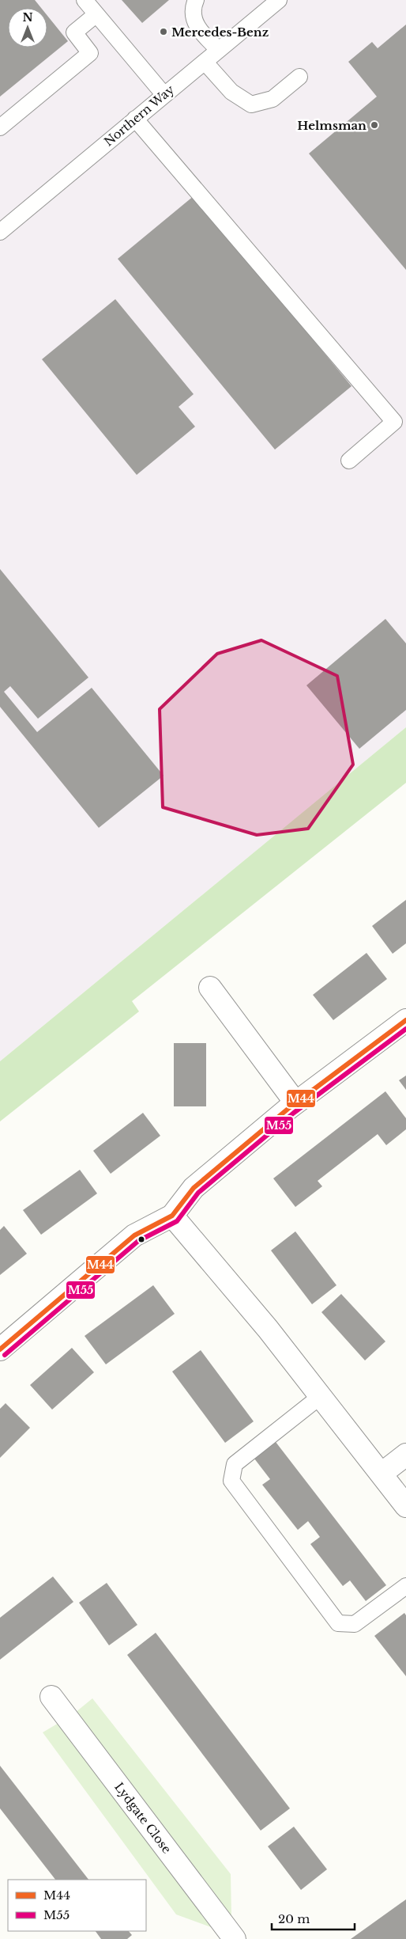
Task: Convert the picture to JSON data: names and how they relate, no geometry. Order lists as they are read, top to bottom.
{
  "streets": {
    "street": ["Lydgate Close"],
    "lane": ["Northern Way"]
  },
  "places": ["Mercedes-Benz", "Helmsman"],
  "lines": ["transit line M44", "transit line M55"],
  "legend": ["M44", "M55"],
  "scale_bar": "20 m",
  "north": "top"
}
